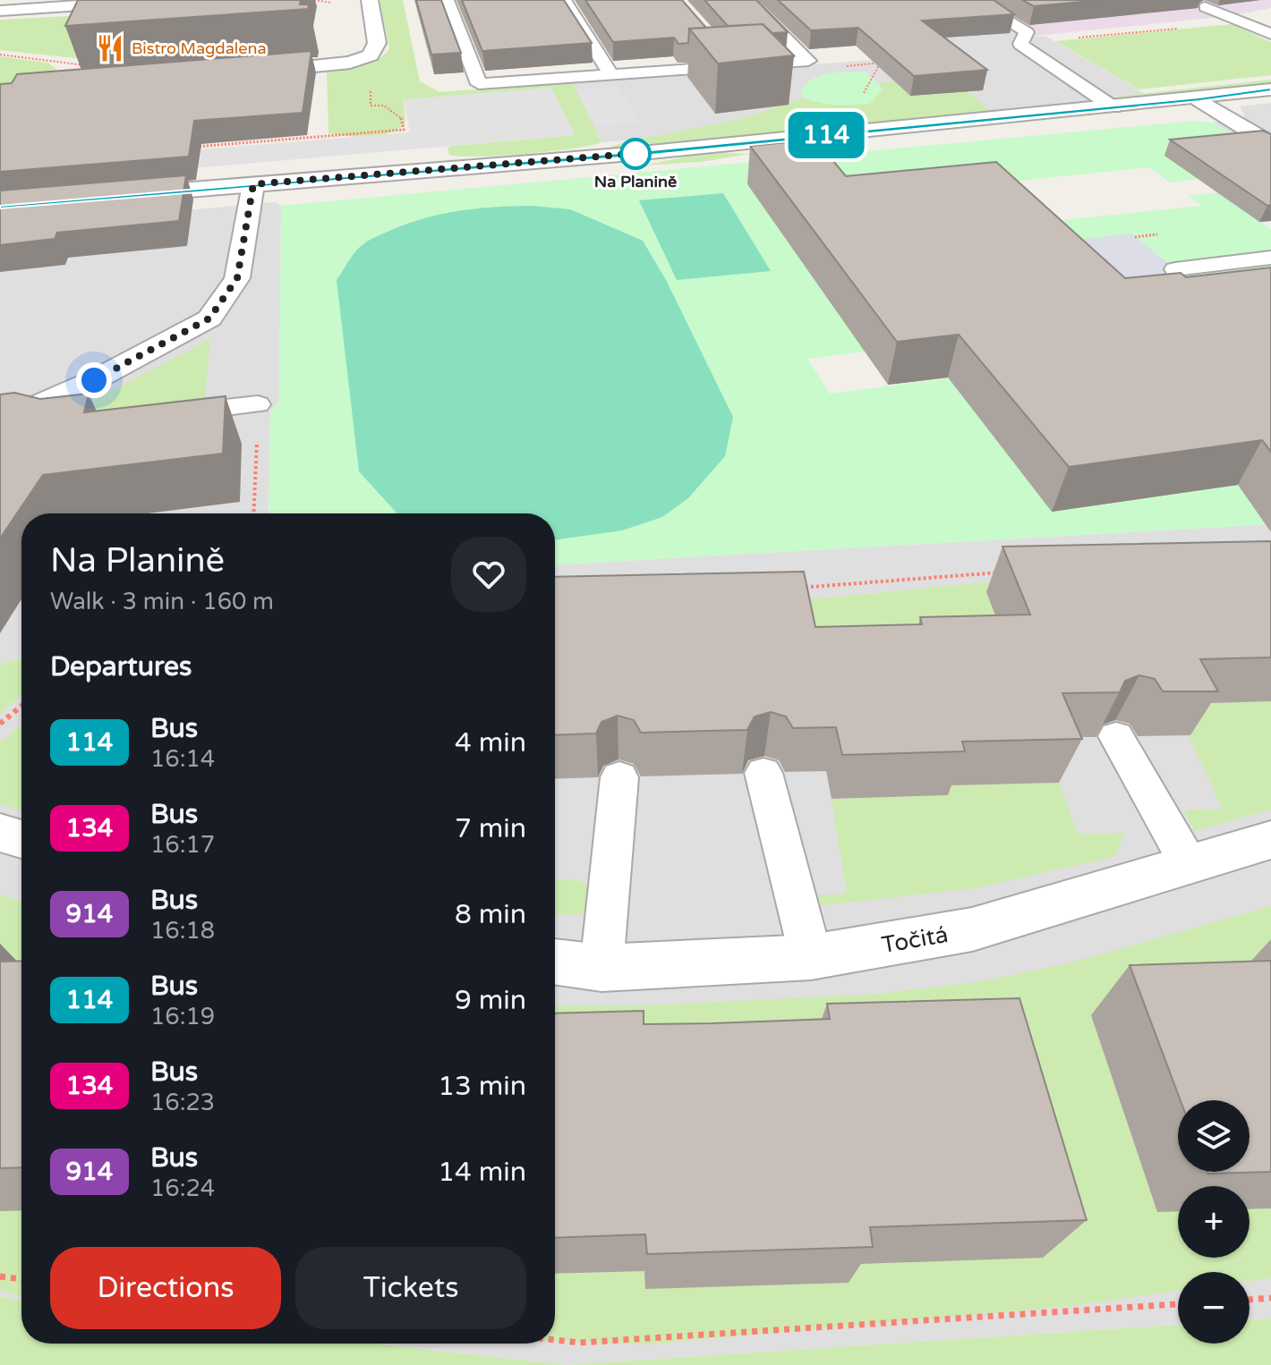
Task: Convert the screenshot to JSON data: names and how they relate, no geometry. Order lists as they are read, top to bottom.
{
  "streets": {
    "street": ["Točitá"]
  },
  "places": {
    "restaurant": ["Bistro Magdalena"],
    "other": ["Na Planině"]
  },
  "lines": ["bus line 114"],
  "page": {
    "on_map": "114",
    "heading": [
      ["Na Planině", "Walk · 3 min · 160 m"],
      "Departures"
    ],
    "list": [
      {
        "mark": "114",
        "name": "Bus",
        "note": "16:14",
        "value": "4 min"
      },
      {
        "mark": "134",
        "name": "Bus",
        "note": "16:17",
        "value": "7 min"
      },
      {
        "mark": "914",
        "name": "Bus",
        "note": "16:18",
        "value": "8 min"
      },
      {
        "mark": "114",
        "name": "Bus",
        "note": "16:19",
        "value": "9 min"
      },
      {
        "mark": "134",
        "name": "Bus",
        "note": "16:23",
        "value": "13 min"
      },
      {
        "mark": "914",
        "name": "Bus",
        "note": "16:24",
        "value": "14 min"
      }
    ],
    "map_buttons": ["+", "−"],
    "buttons": ["Directions", "Tickets"]
  }
}
